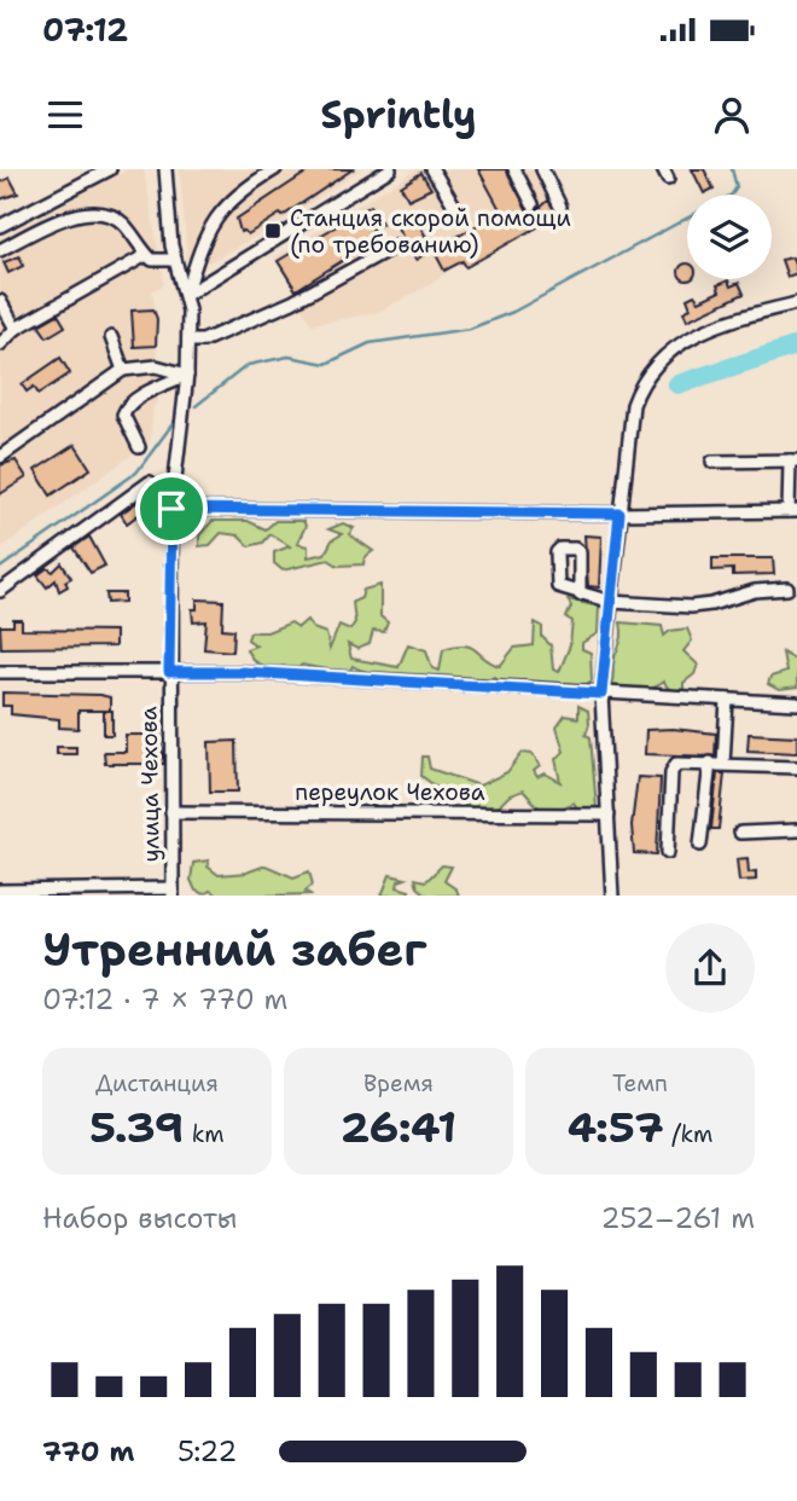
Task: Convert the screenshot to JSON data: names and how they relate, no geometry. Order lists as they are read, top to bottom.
{
  "streets": {
    "street": ["улица Чехова", "переулок Чехова"]
  },
  "crossings": [
    ["улица Чехова", "переулок Чехова"]
  ],
  "places": {
    "transit": ["Станция скорой помощи (по требованию)"]
  },
  "page": {
    "status": "07:12",
    "header": "Sprintly",
    "heading": ["Утренний забег", "07:12 · 7 × 770 m"],
    "stats": [
      ["Дистанция", "5.39 km"],
      ["Время", "26:41"],
      ["Темп", "4:57 /km"]
    ],
    "chart": ["Набор высоты", "252–261 m"],
    "list": [
      {
        "name": "770 m",
        "note": "5:22"
      }
    ]
  }
}
